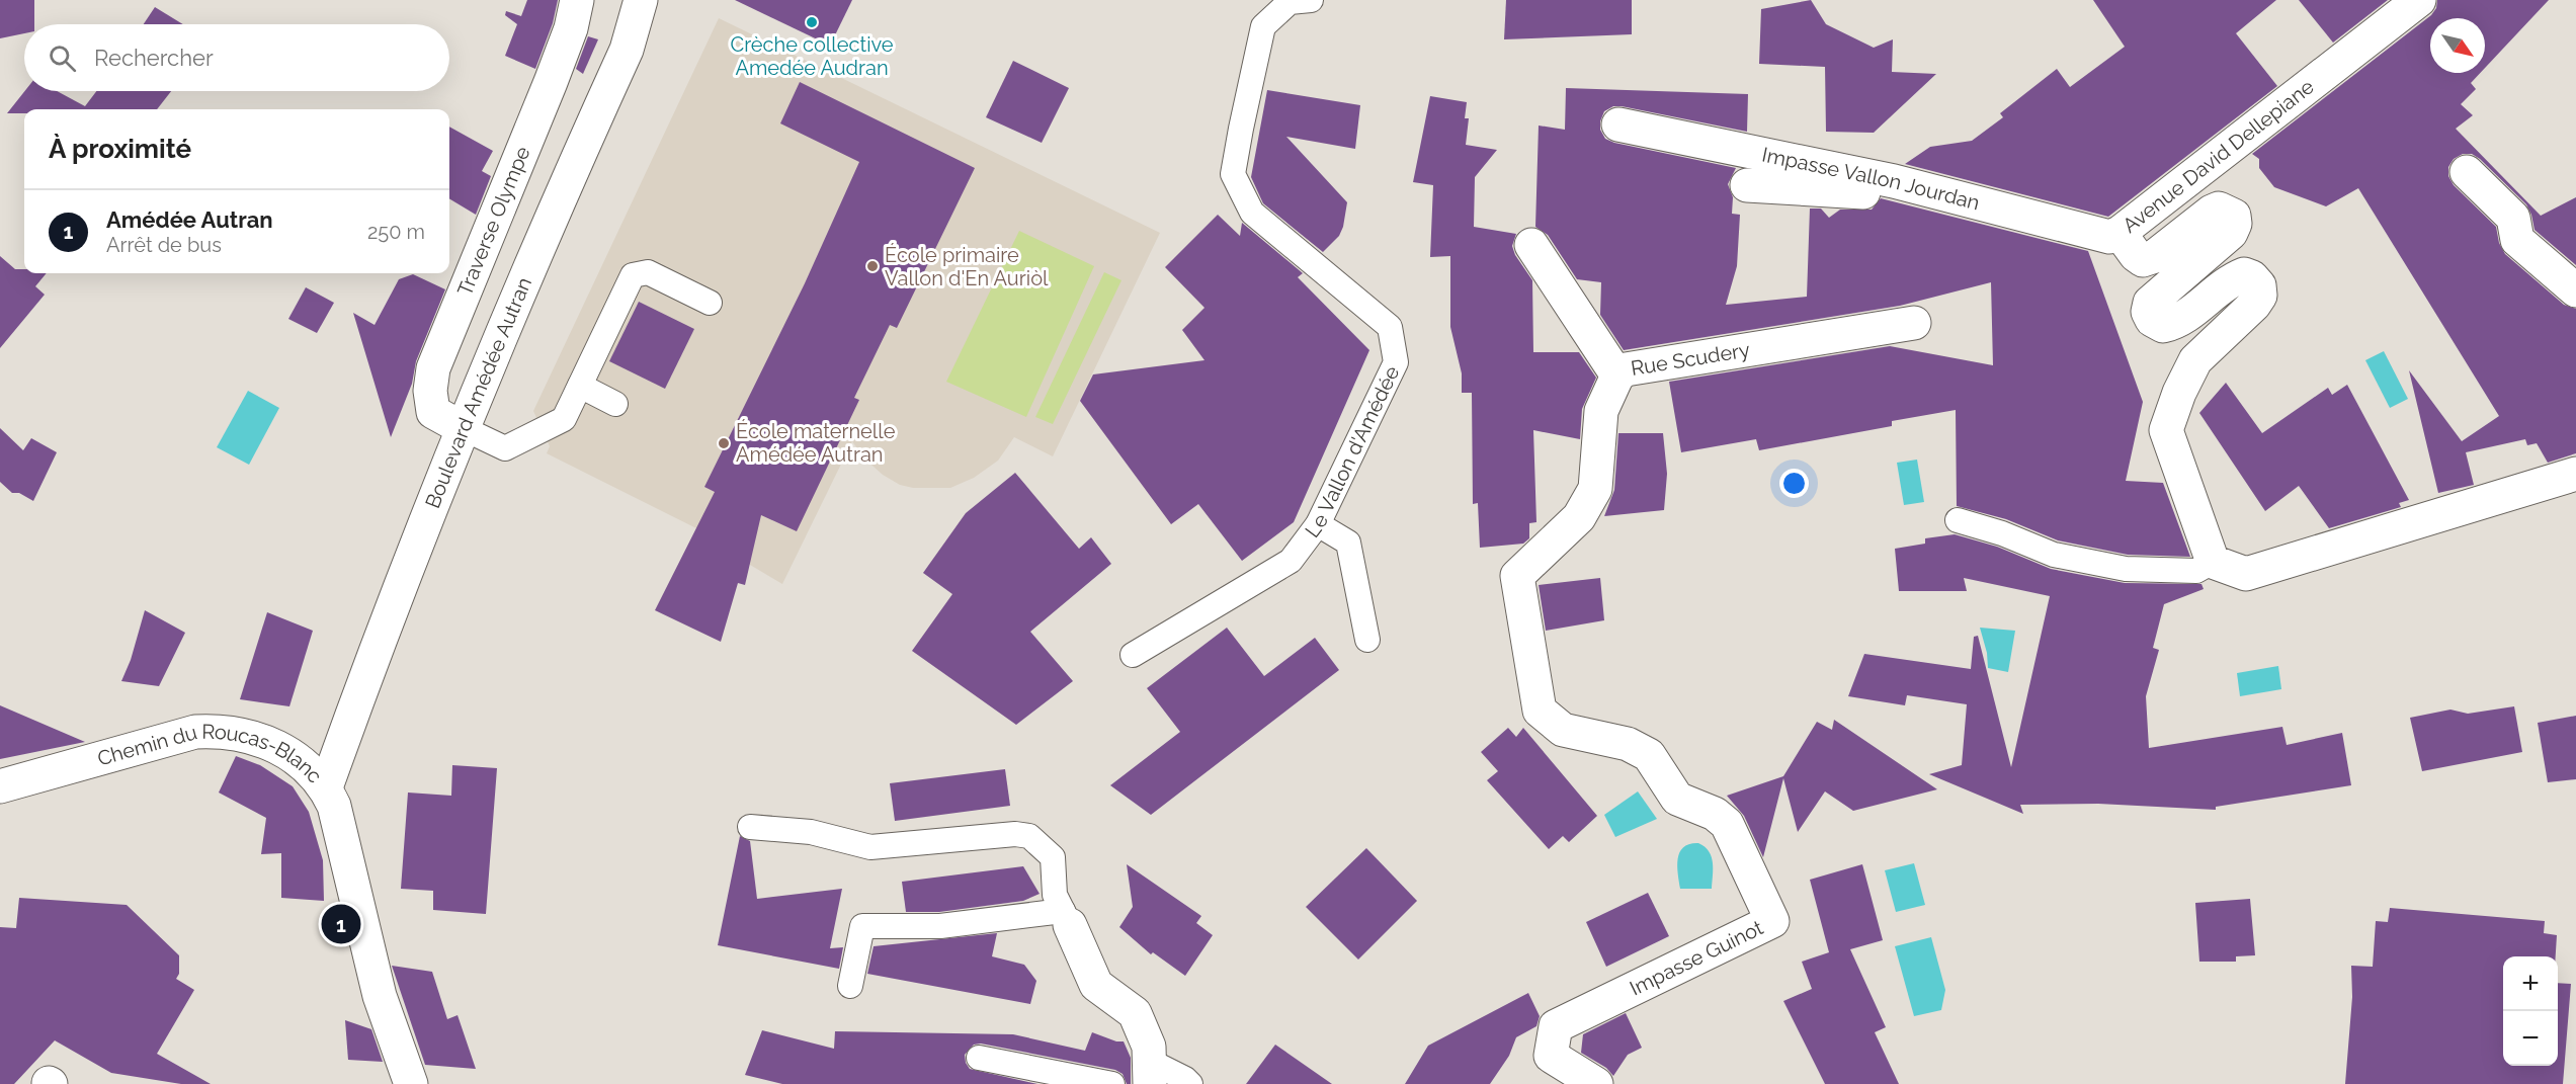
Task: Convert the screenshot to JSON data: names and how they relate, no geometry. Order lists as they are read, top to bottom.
{
  "streets": {
    "street": [
      "Avenue David Dellepiane",
      "Impasse Vallon Jourdan",
      "Traverse Olympe",
      "Rue Scudery",
      "Boulevard Amédée Autran",
      "Chemin du Roucas-Blanc",
      "Impasse Guinot"
    ],
    "lane": ["Le Vallon d'Amédée"]
  },
  "crossings": [
    ["Avenue David Dellepiane", "Impasse Vallon Jourdan"],
    ["Traverse Olympe", "Boulevard Amédée Autran"],
    ["Rue Scudery", "Impasse Guinot"],
    ["Boulevard Amédée Autran", "Chemin du Roucas-Blanc"]
  ],
  "places": ["Crèche collective Amedée Audran", "École primaire Vallon d'En Auriòl", "École maternelle Amédée Autran"],
  "north": "bottom right",
  "page": {
    "search": "Rechercher",
    "heading": "À proximité",
    "list": [
      {
        "mark": "1",
        "name": "Amédée Autran",
        "note": "Arrêt de bus",
        "value": "250 m"
      }
    ],
    "pins": "1",
    "map_buttons": ["+", "−"]
  }
}
